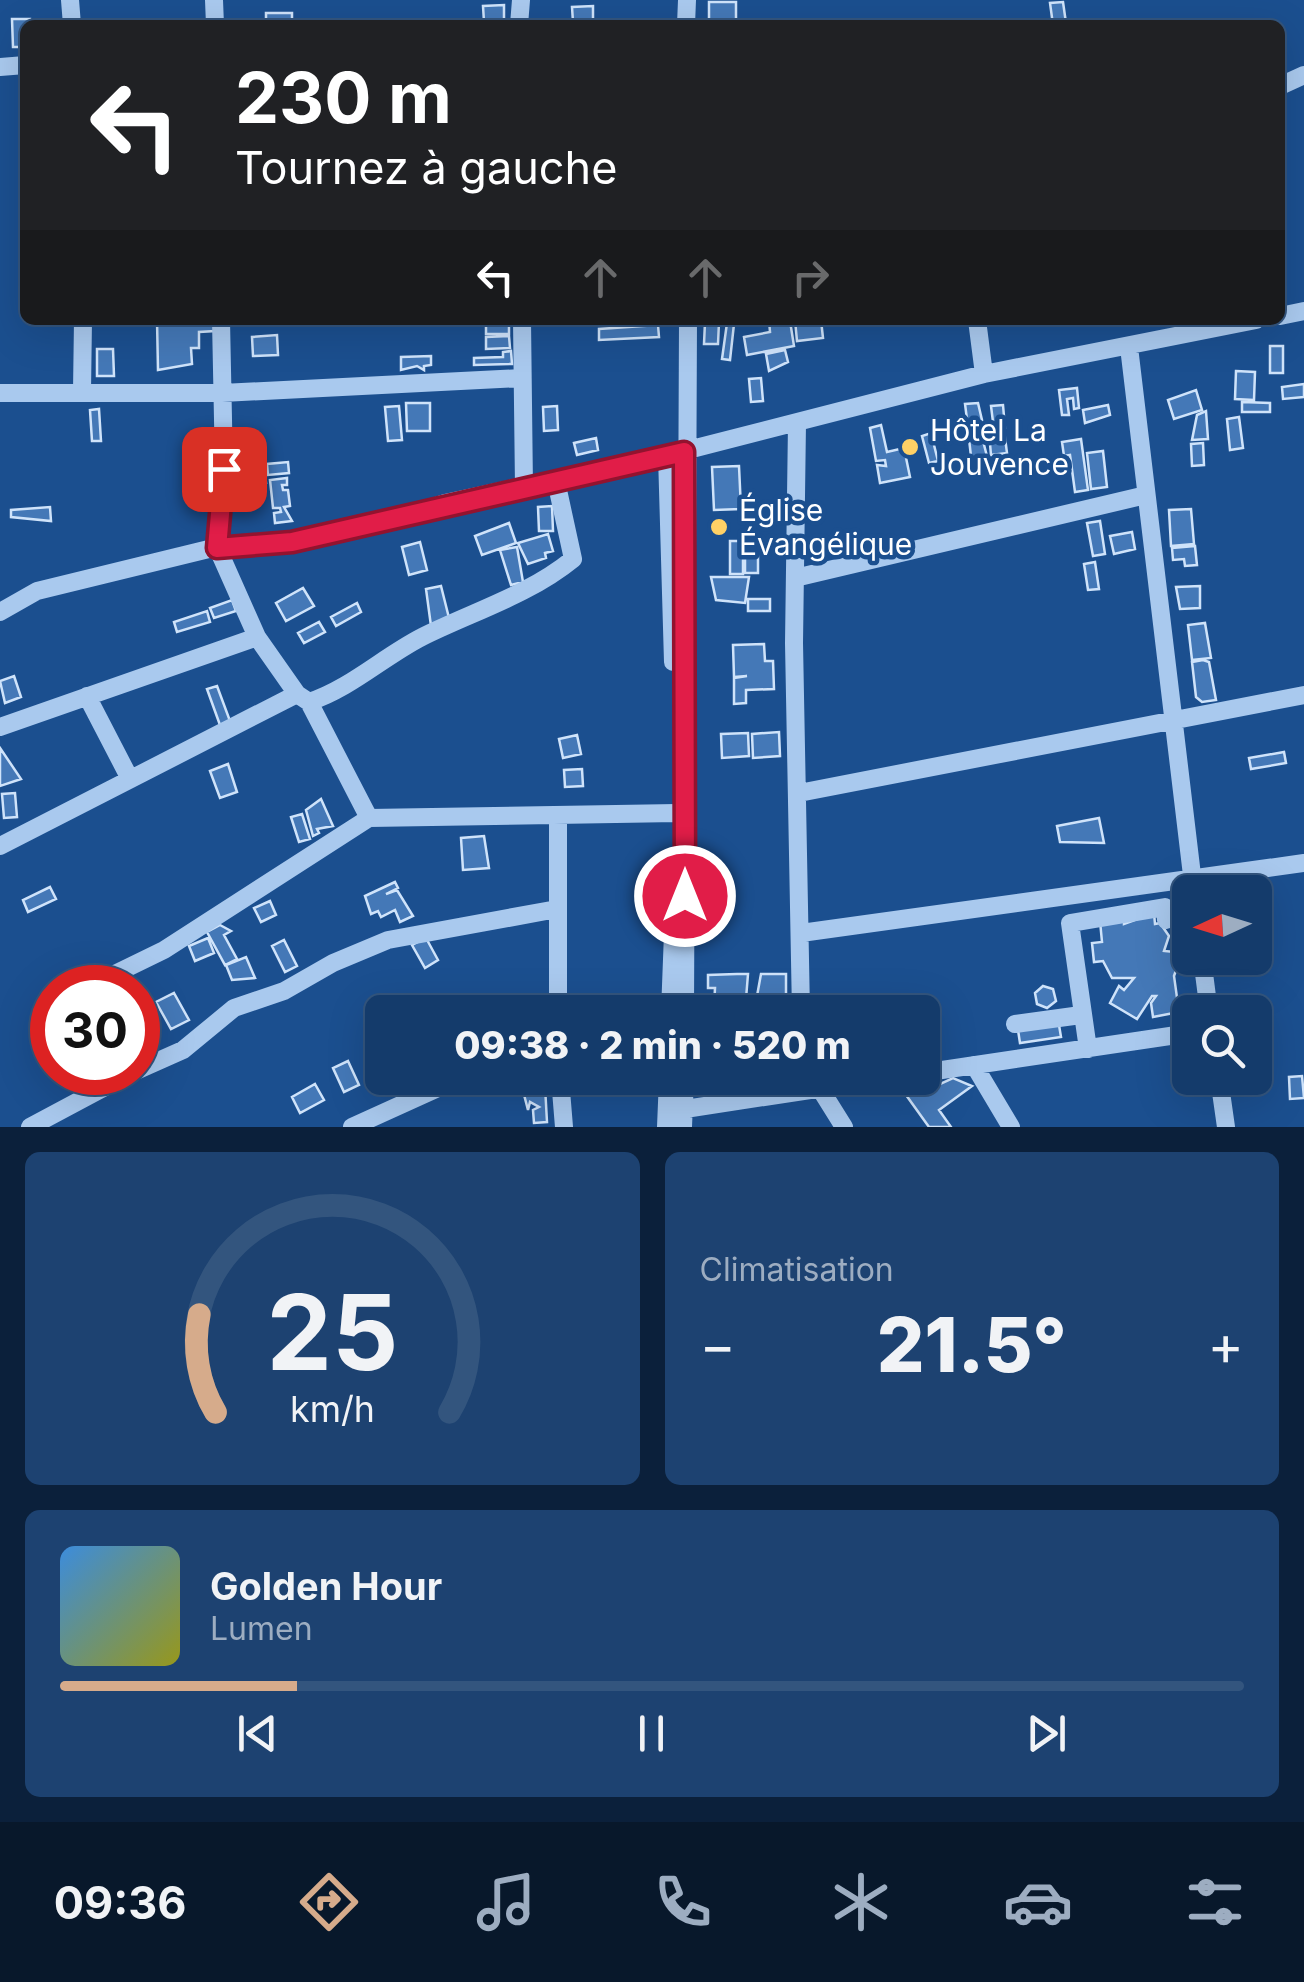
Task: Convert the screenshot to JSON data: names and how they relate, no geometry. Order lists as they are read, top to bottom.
{
  "places": ["Hôtel La Jouvence", "Église Évangélique"],
  "north": "left",
  "page": {
    "turn": ["230 m", "Tournez à gauche"],
    "limit": "30",
    "trip": "09:38 · 2 min · 520 m",
    "tile": "Climatisation",
    "heat": ["−", "21.5°", "+"],
    "song": ["Golden Hour", "Lumen"],
    "tabs": "09:36",
    "gauge": ["25", "km/h"]
  }
}
